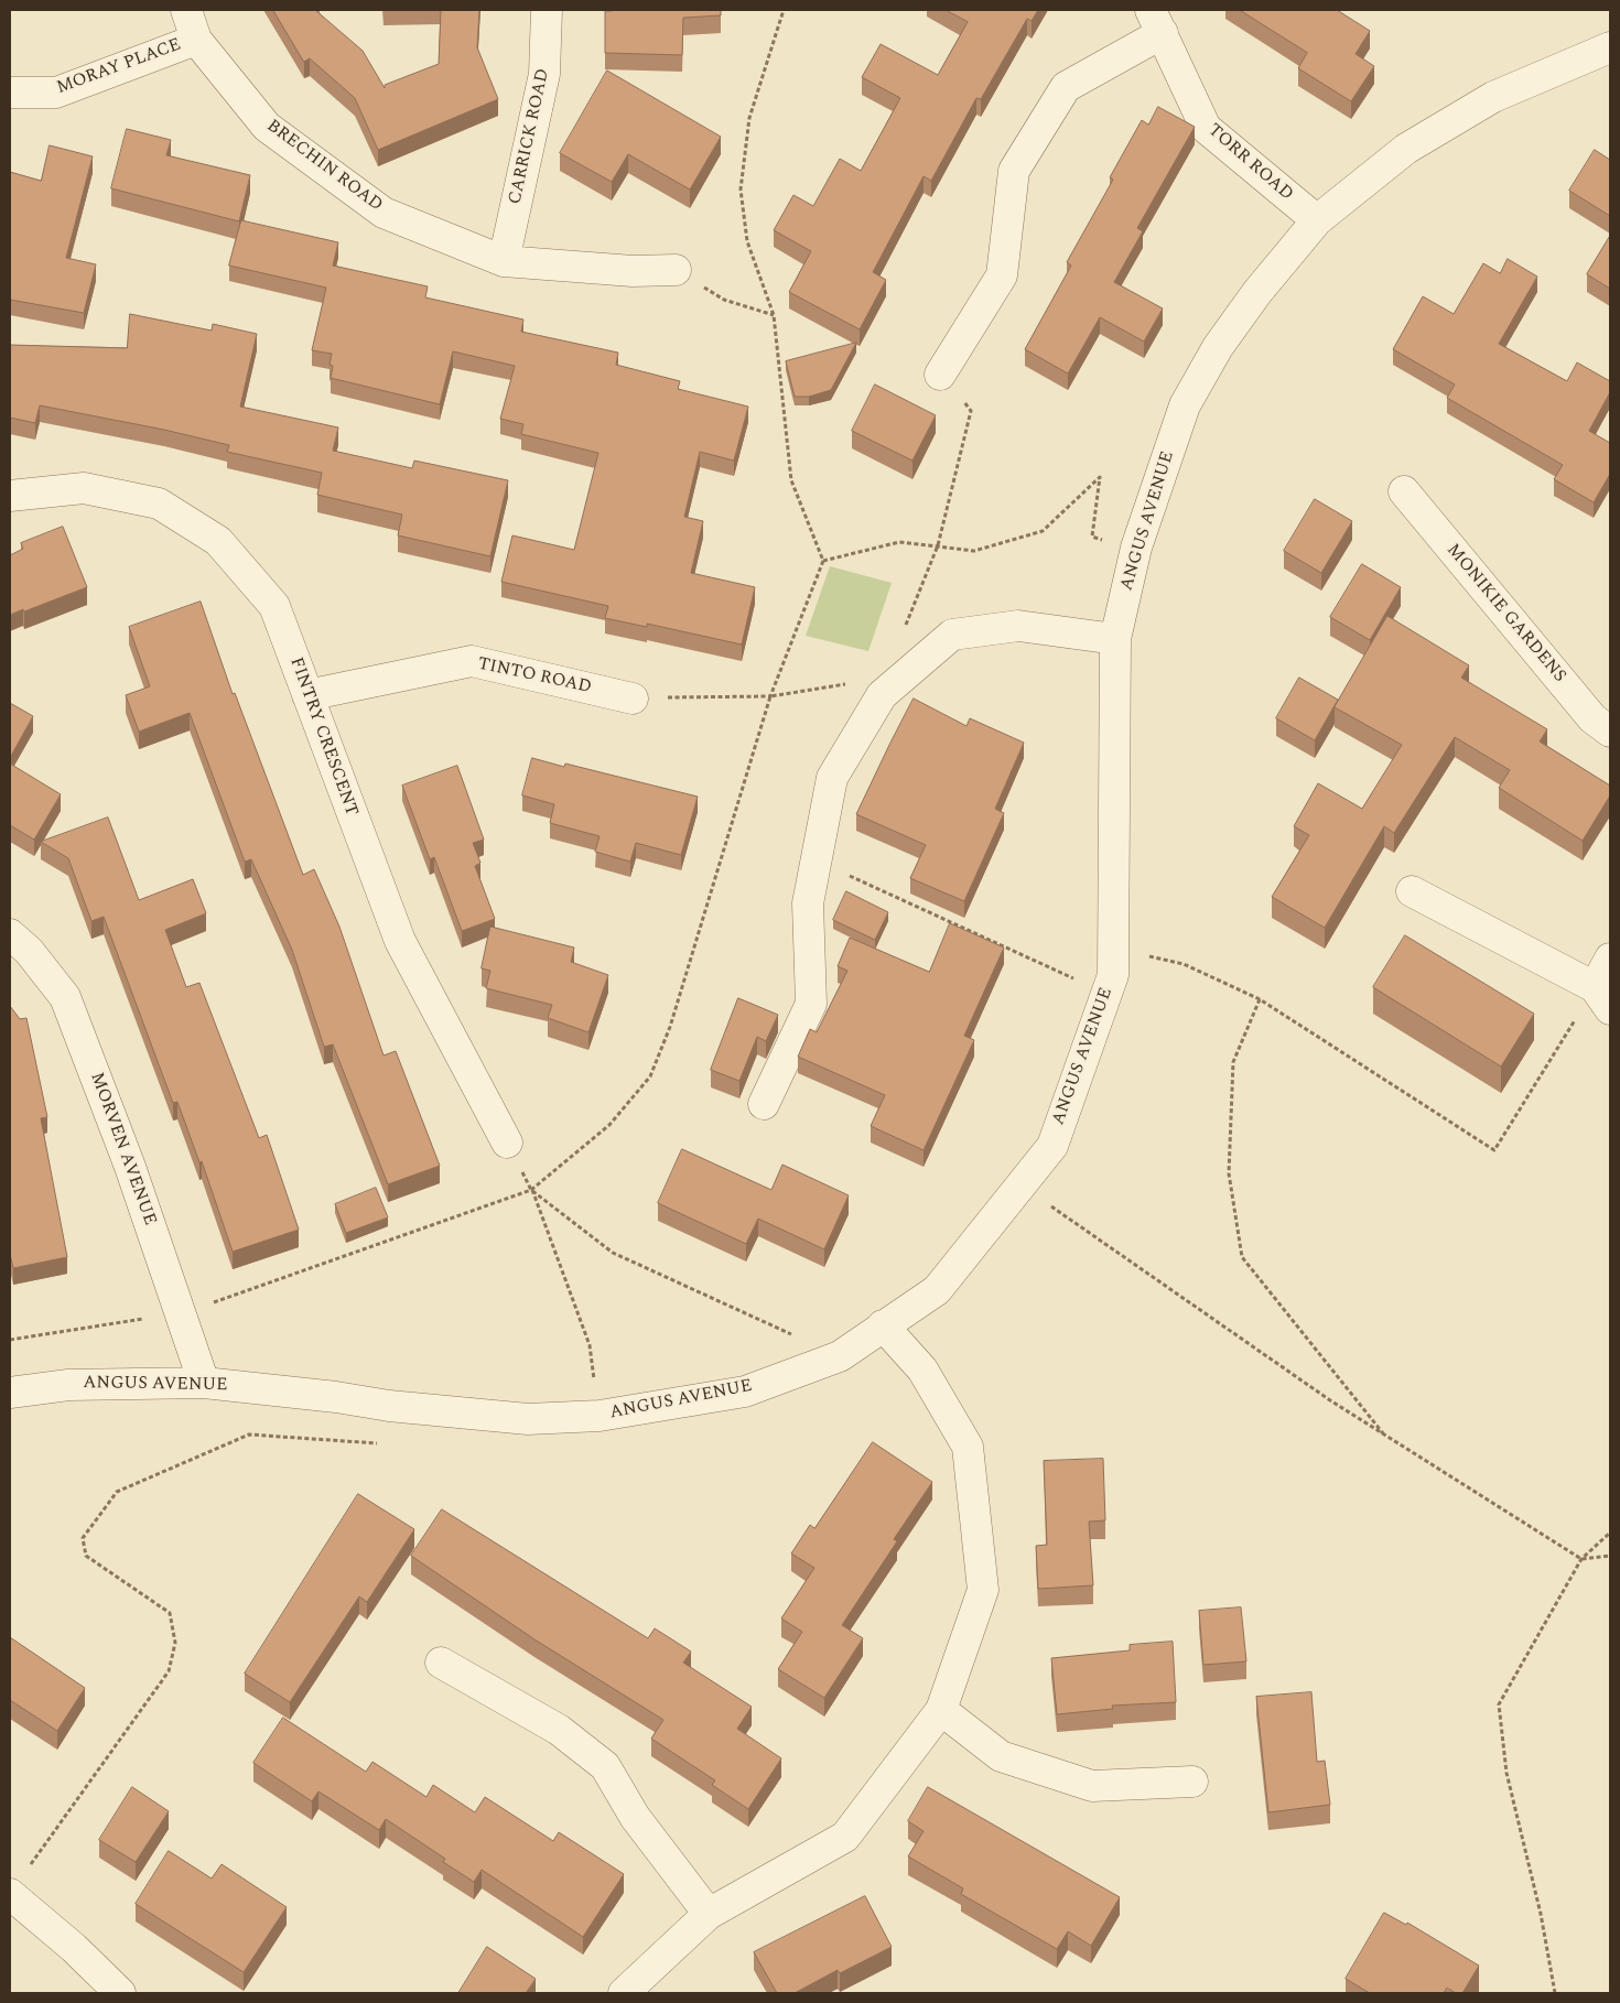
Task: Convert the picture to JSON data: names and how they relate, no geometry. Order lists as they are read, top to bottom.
{
  "streets": {
    "street": [
      "MORAY PLACE",
      "CARRICK ROAD",
      "TORR ROAD",
      "BRECHIN ROAD",
      "ANGUS AVENUE",
      "MONIKIE GARDENS",
      "TINTO ROAD",
      "FINTRY CRESCENT",
      "MORVEN AVENUE"
    ]
  },
  "crossings": [
    ["MORAY PLACE", "BRECHIN ROAD"],
    ["CARRICK ROAD", "BRECHIN ROAD"],
    ["TORR ROAD", "ANGUS AVENUE"],
    ["ANGUS AVENUE", "MORVEN AVENUE"],
    ["TINTO ROAD", "FINTRY CRESCENT"]
  ]
}
